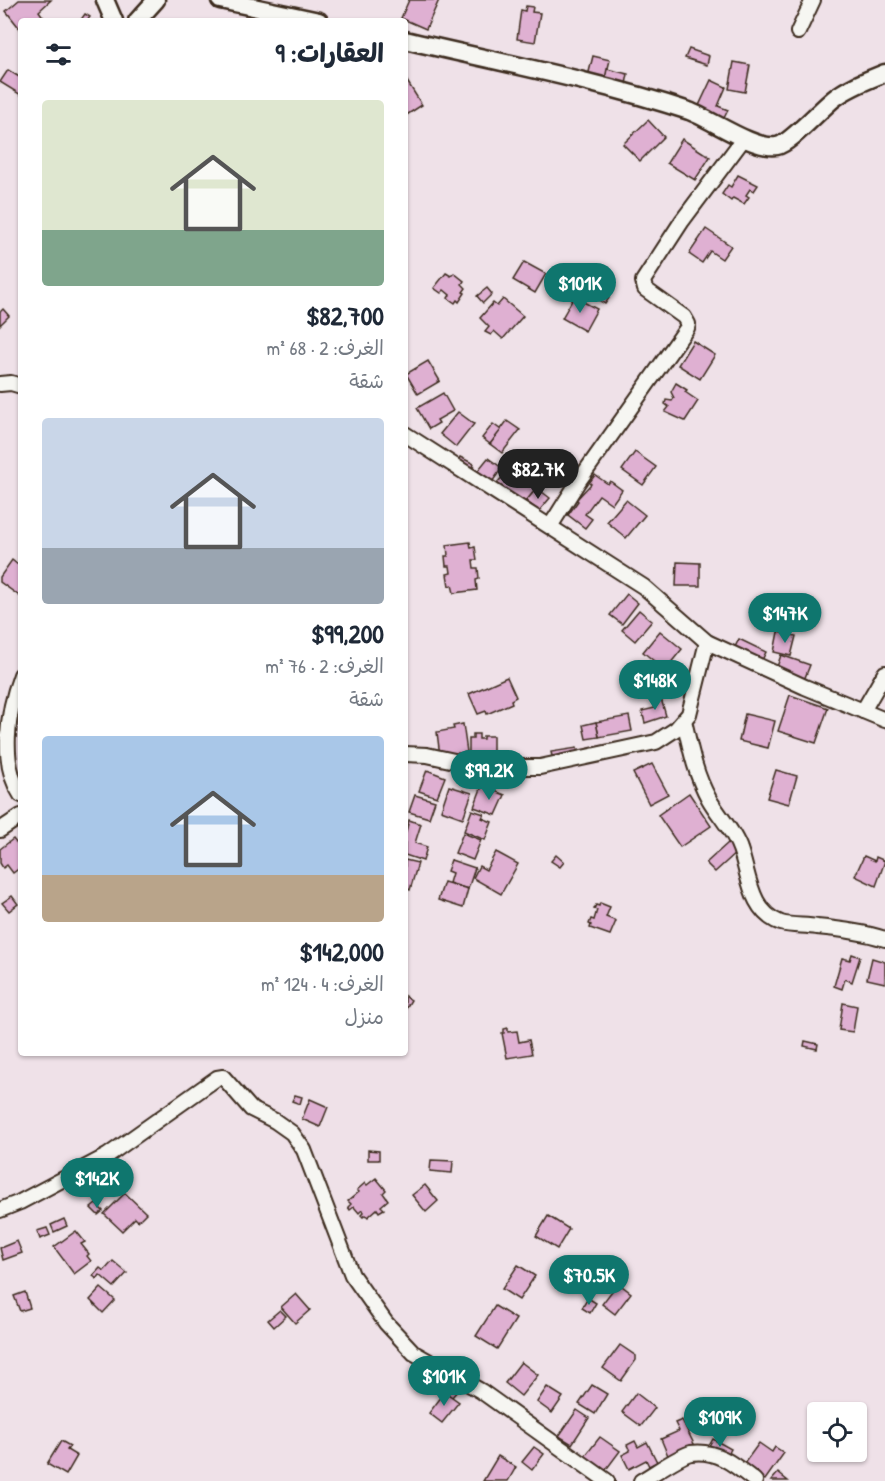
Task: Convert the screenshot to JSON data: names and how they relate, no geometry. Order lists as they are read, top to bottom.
{
  "page": {
    "heading": "العقارات: 9",
    "list": [
      {
        "name": "$82,700",
        "note": "الغرف: 2 · 68 m² · شقة"
      },
      {
        "name": "$99,200",
        "note": "الغرف: 2 · 76 m² · شقة"
      },
      {
        "name": "$142,000",
        "note": "الغرف: 4 · 124 m² · منزل"
      }
    ],
    "price": [
      "$101K",
      "$82.7K",
      "$147K",
      "$148K",
      "$99.2K",
      "$142K",
      "$70.5K",
      "$101K",
      "$109K"
    ]
  }
}
